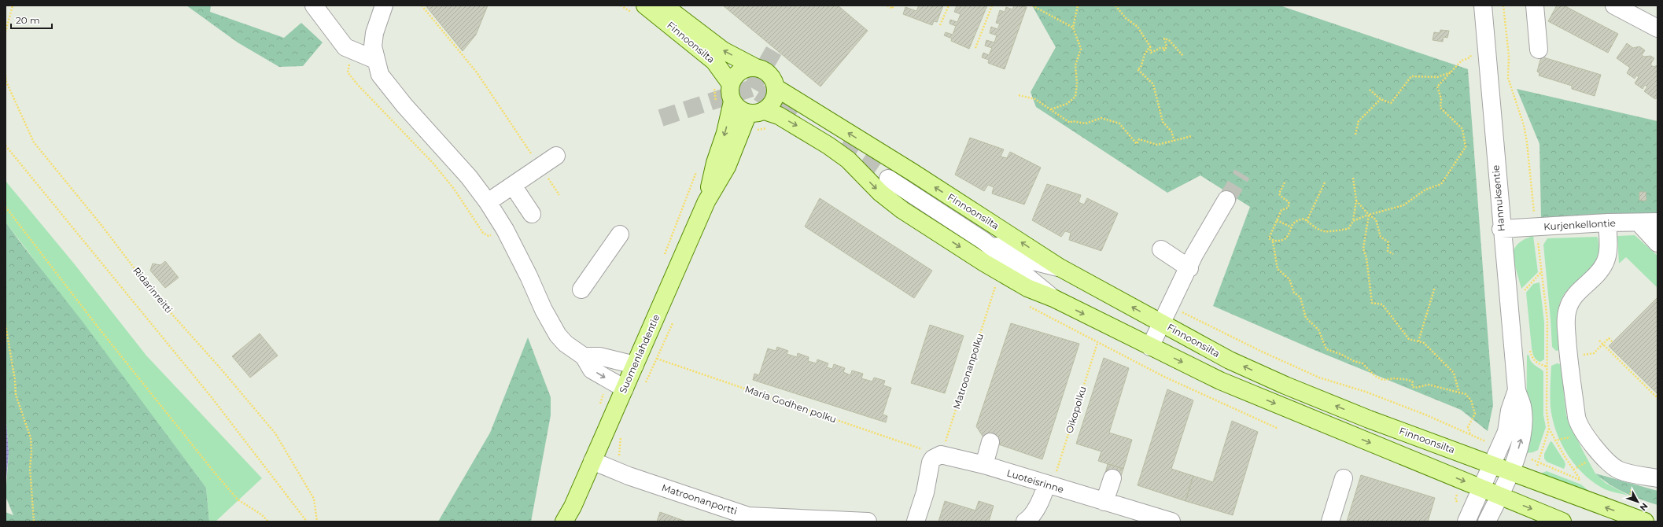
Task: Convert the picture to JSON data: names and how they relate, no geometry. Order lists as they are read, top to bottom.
{
  "streets": {
    "main road": ["Finnoonsilta", "Suomenlahdentie"],
    "street": [
      "Hannuksentie",
      "Kurjenkellontie",
      "Luoteisrinne",
      "Matroonanportti"
    ],
    "path": [
      "Ridarinreitti",
      "Matroonanpolku",
      "Maria Godhen polku",
      "Oikopolku"
    ]
  },
  "crossings": [
    ["Finnoonsilta", "Hannuksentie"],
    ["Finnoonsilta", "Suomenlahdentie"],
    ["Hannuksentie", "Kurjenkellontie"],
    ["Suomenlahdentie", "Matroonanportti"],
    ["Matroonanpolku", "Luoteisrinne"],
    ["Oikopolku", "Luoteisrinne"]
  ],
  "scale_bar": "20 m",
  "north": "bottom right"
}
